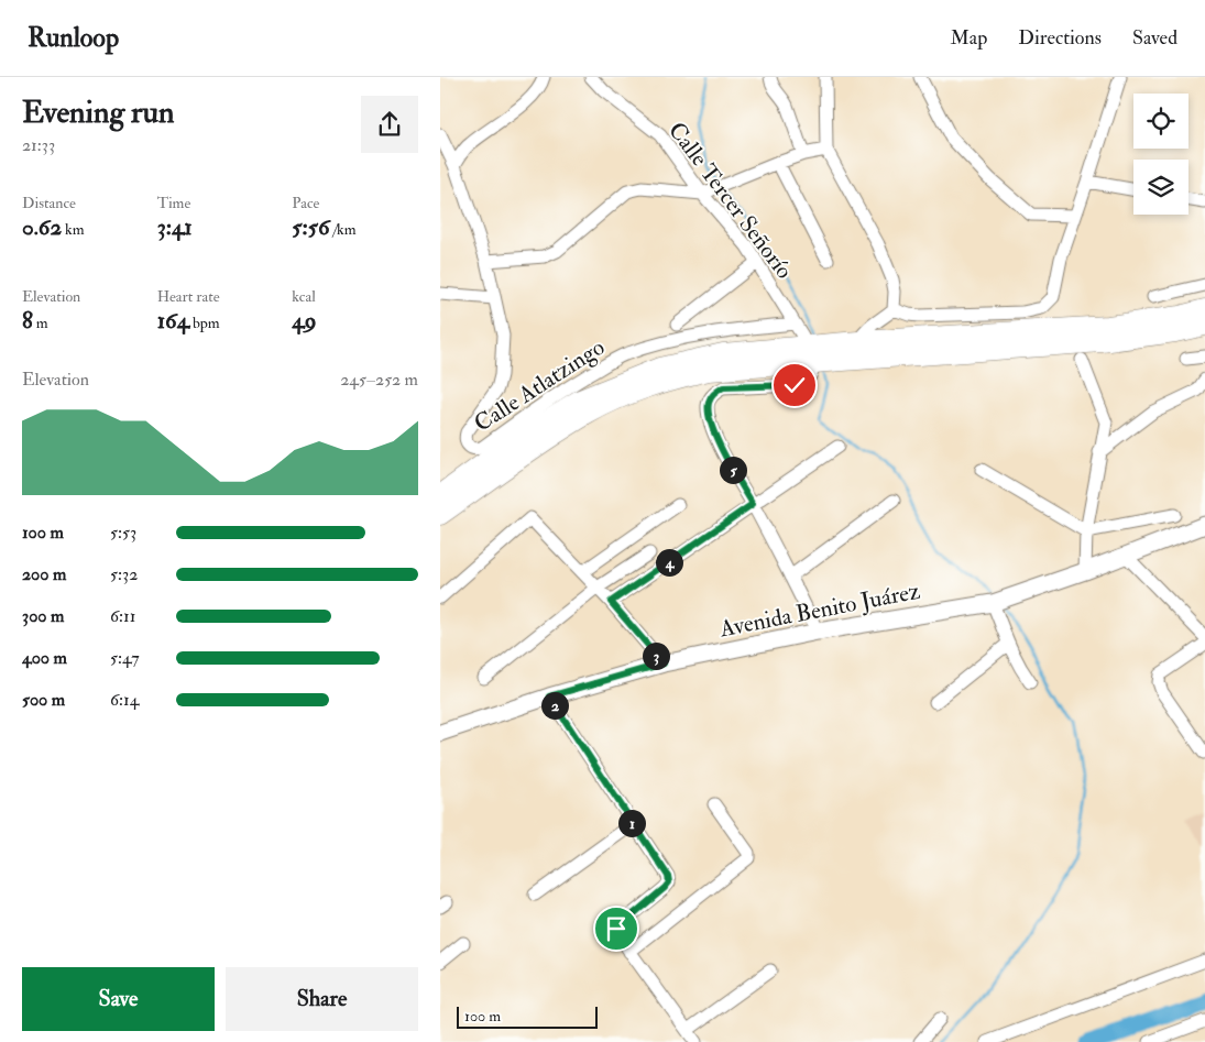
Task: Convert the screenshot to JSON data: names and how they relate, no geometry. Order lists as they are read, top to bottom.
{
  "streets": {
    "main road": ["Avenida Benito Juárez"],
    "street": ["Calle Tercer Señorío", "Calle Atlatzingo"]
  },
  "crossings": [
    ["Calle Tercer Señorío", "Calle Atlatzingo"]
  ],
  "scale_bar": "100 m",
  "page": {
    "header": "Runloop",
    "nav": ["Map", "Directions", "Saved"],
    "heading": ["Evening run", "21:33"],
    "stats": [
      ["Distance", "0.62 km"],
      ["Time", "3:41"],
      ["Pace", "5:56 /km"],
      ["Elevation", "8 m"],
      ["Heart rate", "164 bpm"],
      ["kcal", "49"]
    ],
    "chart": ["Elevation", "245–252 m"],
    "pins": [
      "5",
      "4",
      "3",
      "2",
      "1"
    ],
    "list": [
      {
        "name": "100 m",
        "note": "5:53"
      },
      {
        "name": "200 m",
        "note": "5:32"
      },
      {
        "name": "300 m",
        "note": "6:11"
      },
      {
        "name": "400 m",
        "note": "5:47"
      },
      {
        "name": "500 m",
        "note": "6:14"
      }
    ],
    "buttons": ["Save", "Share"],
    "scale": "100 m"
  }
}
